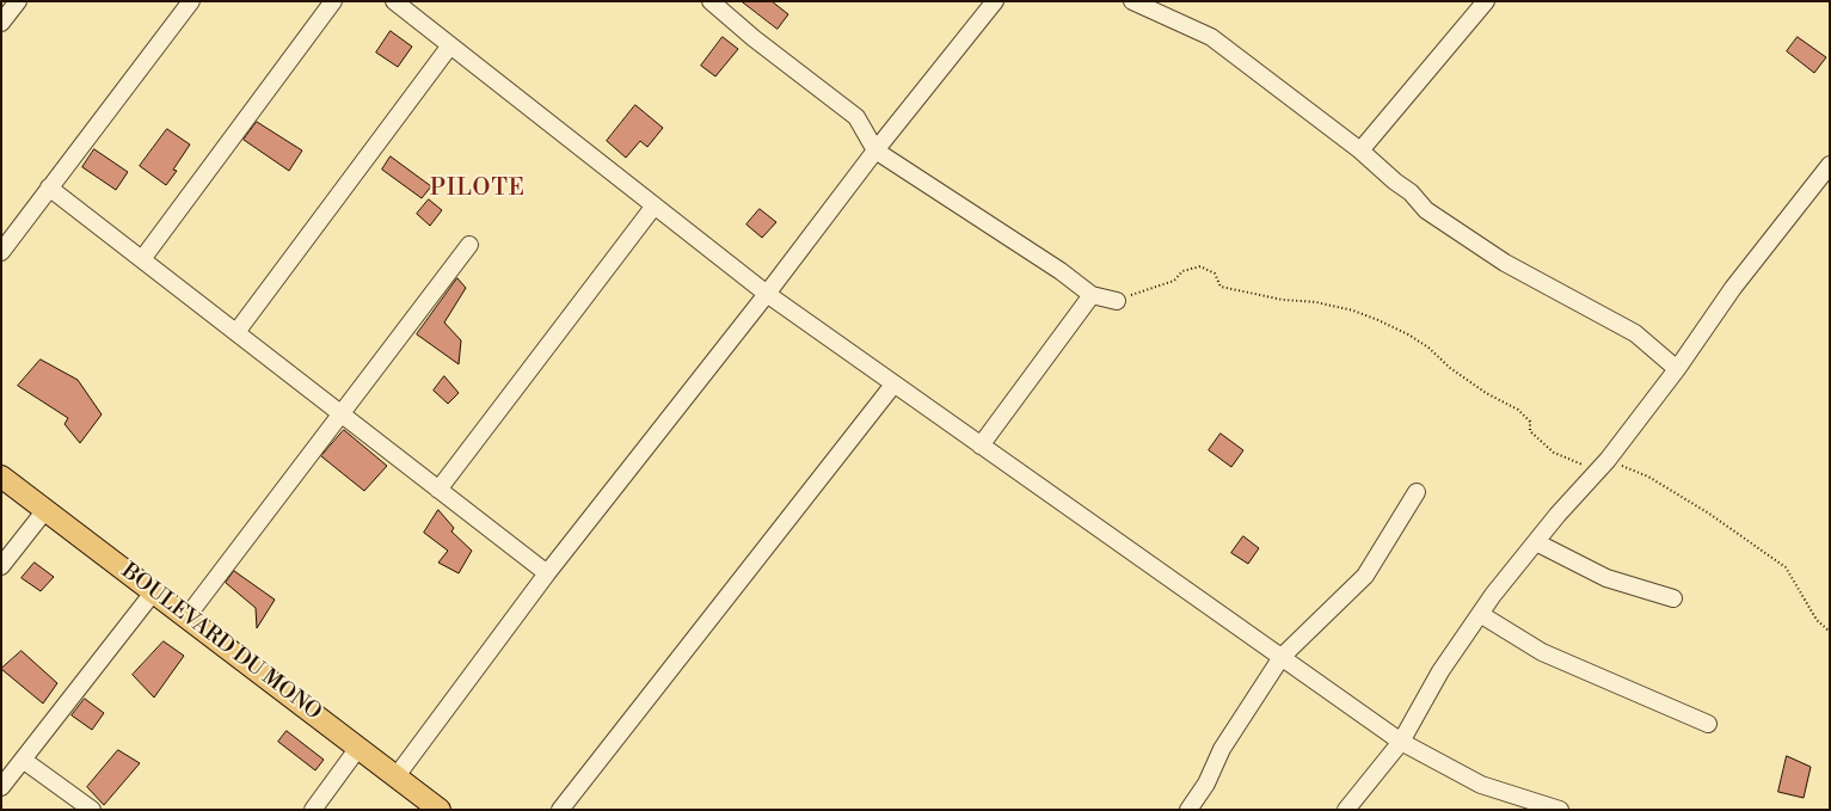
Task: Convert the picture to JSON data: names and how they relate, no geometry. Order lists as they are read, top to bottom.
{
  "streets": {
    "main road": ["BOULEVARD DU MONO"]
  },
  "districts": ["PILOTE"]
}
